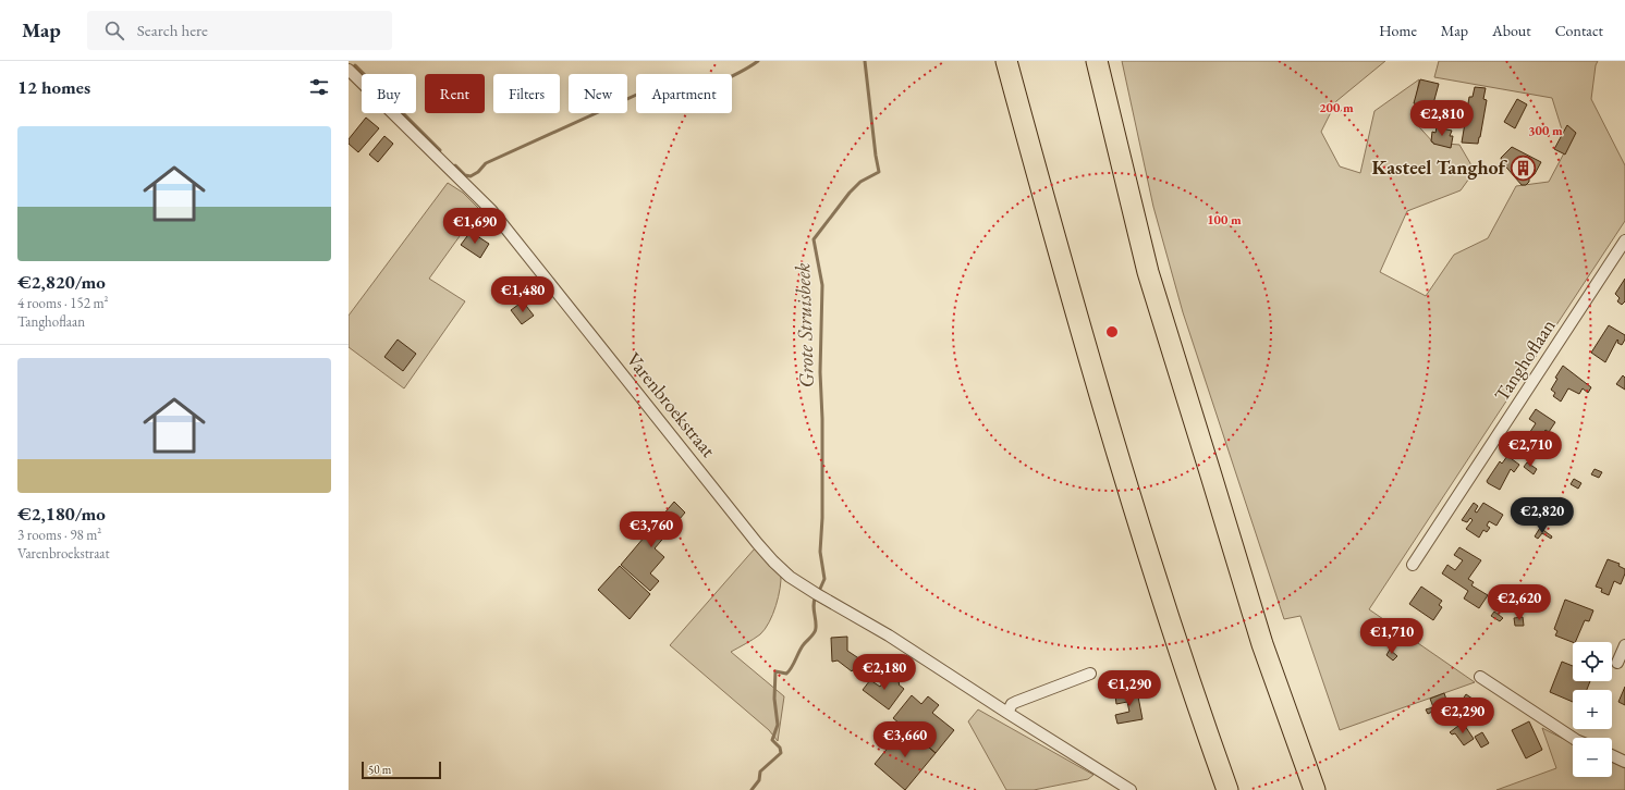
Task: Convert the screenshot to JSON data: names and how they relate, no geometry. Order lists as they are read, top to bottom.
{
  "streets": {
    "street": ["Tanghoflaan", "Varenbroekstraat"]
  },
  "water": ["Grote Struisbeek"],
  "places": {
    "building": ["Kasteel Tanghof"]
  },
  "scale_bar": "50 m",
  "page": {
    "header": "Map",
    "search": "Search here",
    "nav": [
      "Home",
      "Map",
      "About",
      "Contact"
    ],
    "heading": "12 homes",
    "chip": [
      "Buy",
      "Rent",
      "Filters",
      "New",
      "Apartment"
    ],
    "price": [
      "€2,810",
      "€1,690",
      "€1,480",
      "€2,710",
      "€2,820",
      "€3,760",
      "€2,620",
      "€1,710",
      "€2,180",
      "€1,290",
      "€2,290",
      "€3,660"
    ],
    "list": [
      {
        "name": "€2,820/mo",
        "note": "4 rooms · 152 m² · Tanghoflaan"
      },
      {
        "name": "€2,180/mo",
        "note": "3 rooms · 98 m² · Varenbroekstraat"
      }
    ],
    "map_buttons": ["+", "−"],
    "scale": "50 m"
  },
  "rings": ["200 m", "300 m", "100 m"]
}
